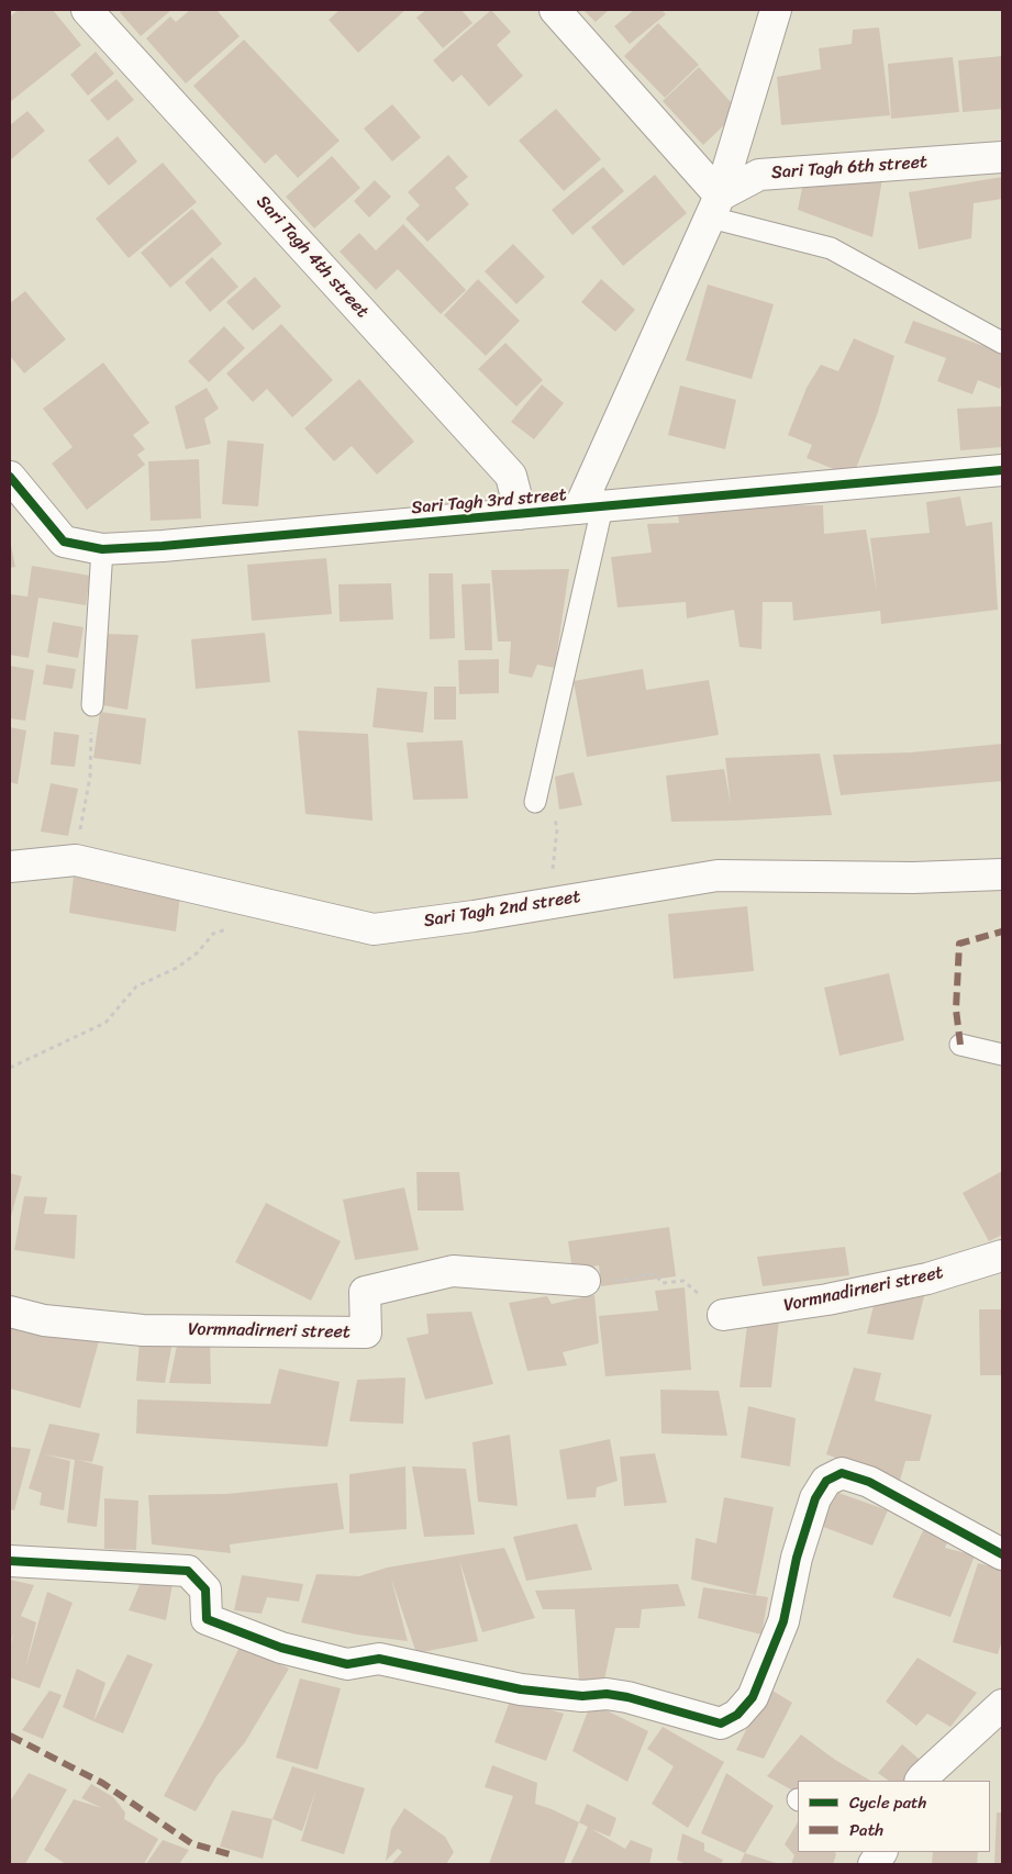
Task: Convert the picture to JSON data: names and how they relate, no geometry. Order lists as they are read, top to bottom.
{
  "streets": {
    "street": [
      "Sari Tagh 6th street",
      "Sari Tagh 4th street",
      "Sari Tagh 3rd street",
      "Sari Tagh 2nd street",
      "Vormnadirneri street"
    ]
  },
  "crossings": [
    ["Sari Tagh 4th street", "Sari Tagh 3rd street"]
  ],
  "legend": ["Cycle path", "Path"]
}
